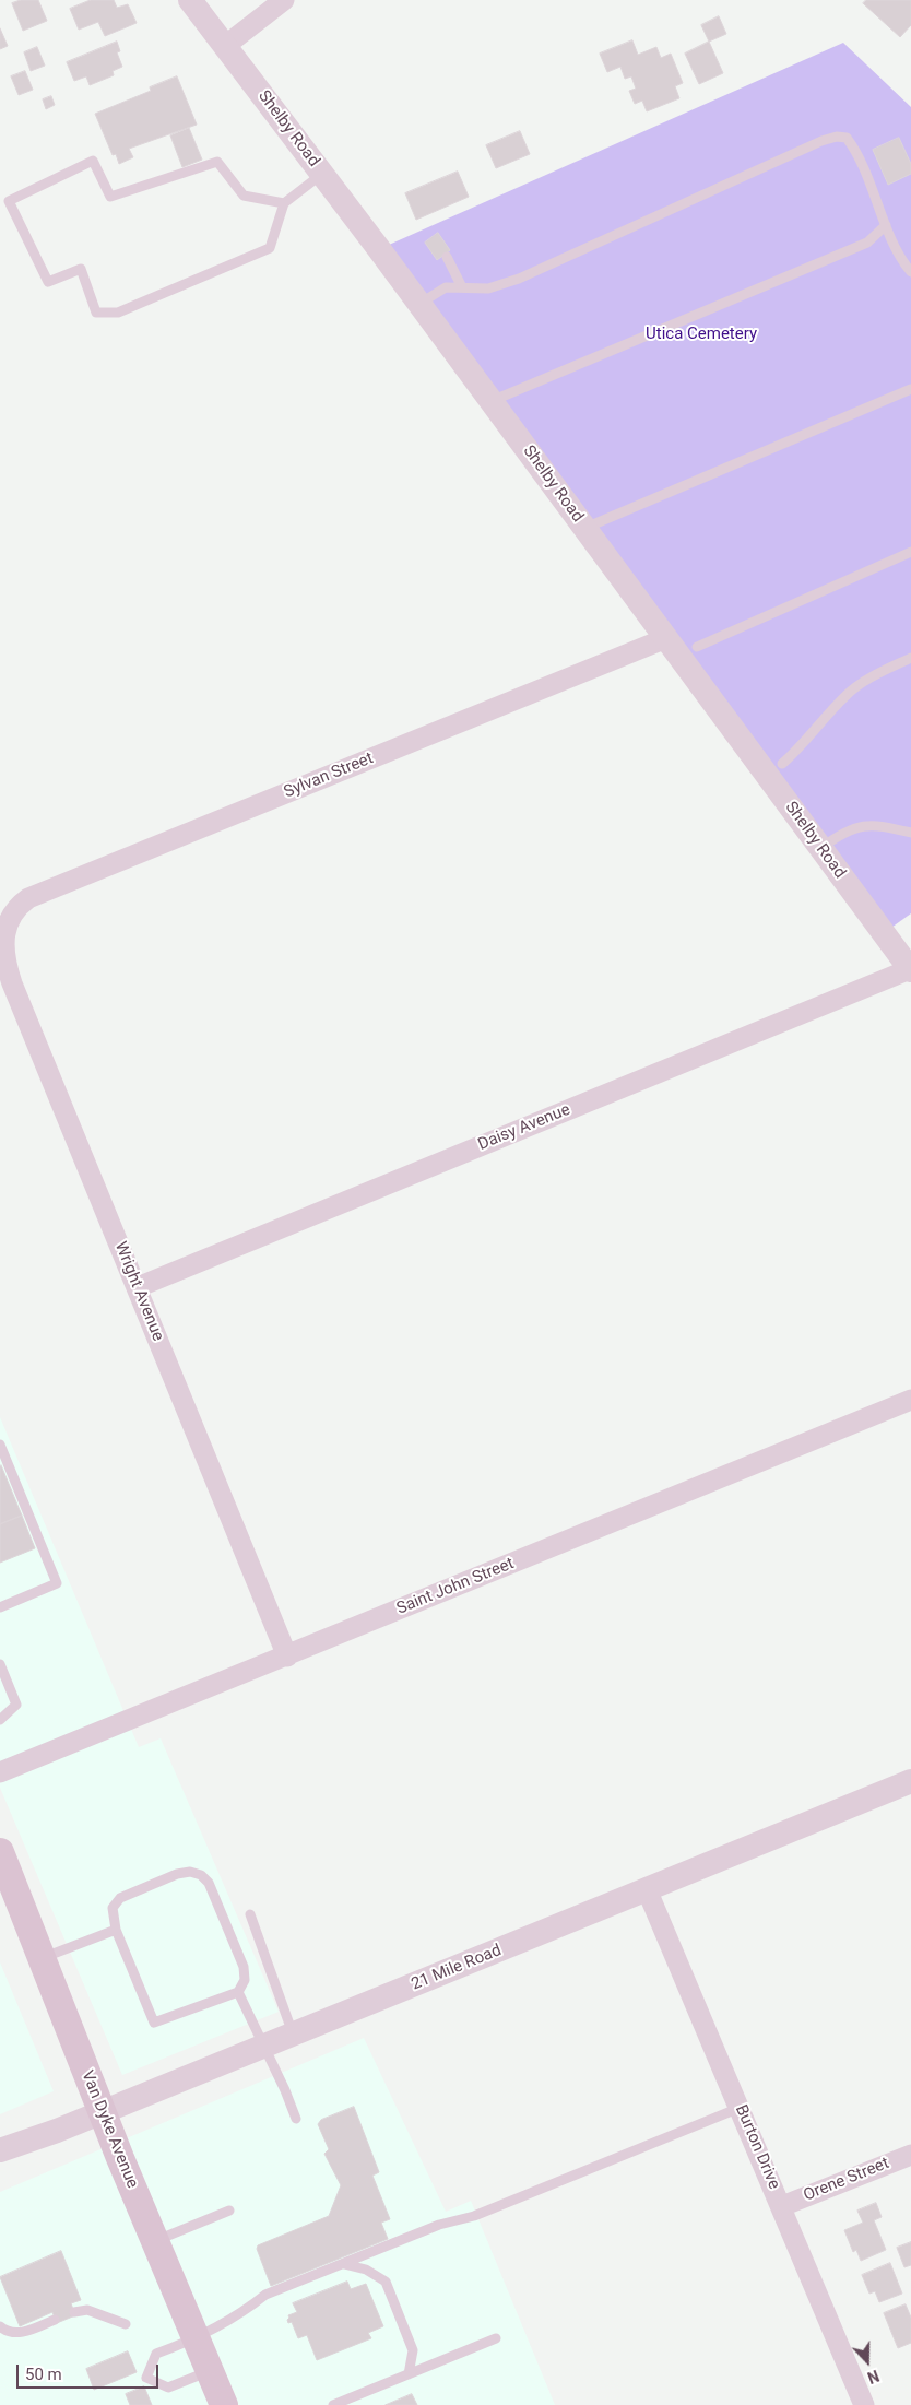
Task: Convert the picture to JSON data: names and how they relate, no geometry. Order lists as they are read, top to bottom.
{
  "streets": {
    "main road": ["Van Dyke Avenue"],
    "street": [
      "Shelby Road",
      "Sylvan Street",
      "Daisy Avenue",
      "Wright Avenue",
      "Saint John Street",
      "21 Mile Road",
      "Burton Drive",
      "Orene Street"
    ]
  },
  "crossings": [
    ["Shelby Road", "Sylvan Street"],
    ["Shelby Road", "Daisy Avenue"],
    ["Sylvan Street", "Wright Avenue"],
    ["Daisy Avenue", "Wright Avenue"],
    ["Wright Avenue", "Saint John Street"],
    ["21 Mile Road", "Van Dyke Avenue"],
    ["21 Mile Road", "Burton Drive"],
    ["Burton Drive", "Orene Street"]
  ],
  "parks": ["Utica Cemetery"],
  "scale_bar": "50 m",
  "north": "bottom"
}
